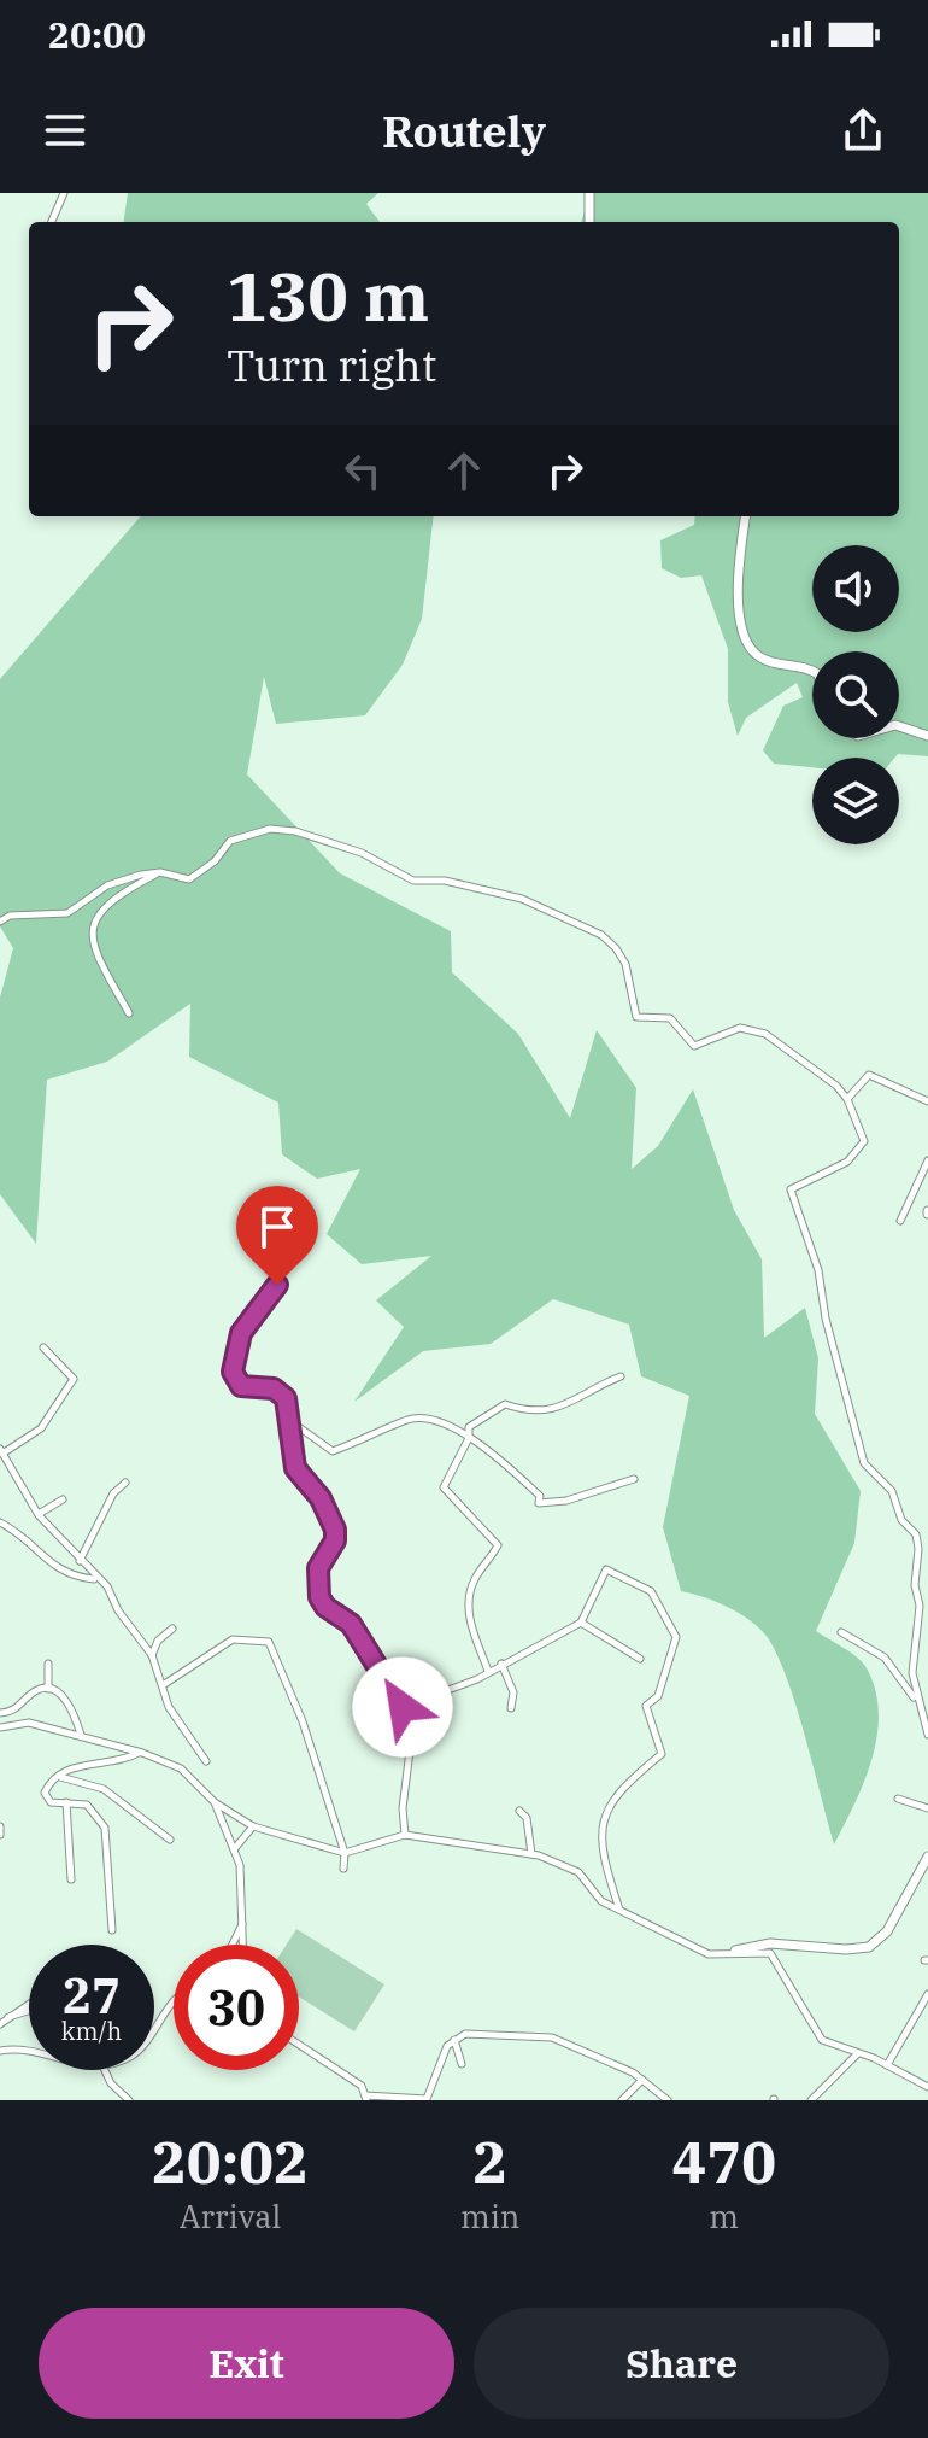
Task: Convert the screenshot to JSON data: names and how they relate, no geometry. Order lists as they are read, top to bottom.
{
  "page": {
    "status": "20:00",
    "header": "Routely",
    "turn": ["130 m", "Turn right"],
    "speed": "27 km/h",
    "limit": "30",
    "eta": [
      "20:02",
      "Arrival",
      "2",
      "min",
      "470",
      "m"
    ],
    "buttons": ["Exit", "Share"]
  }
}
